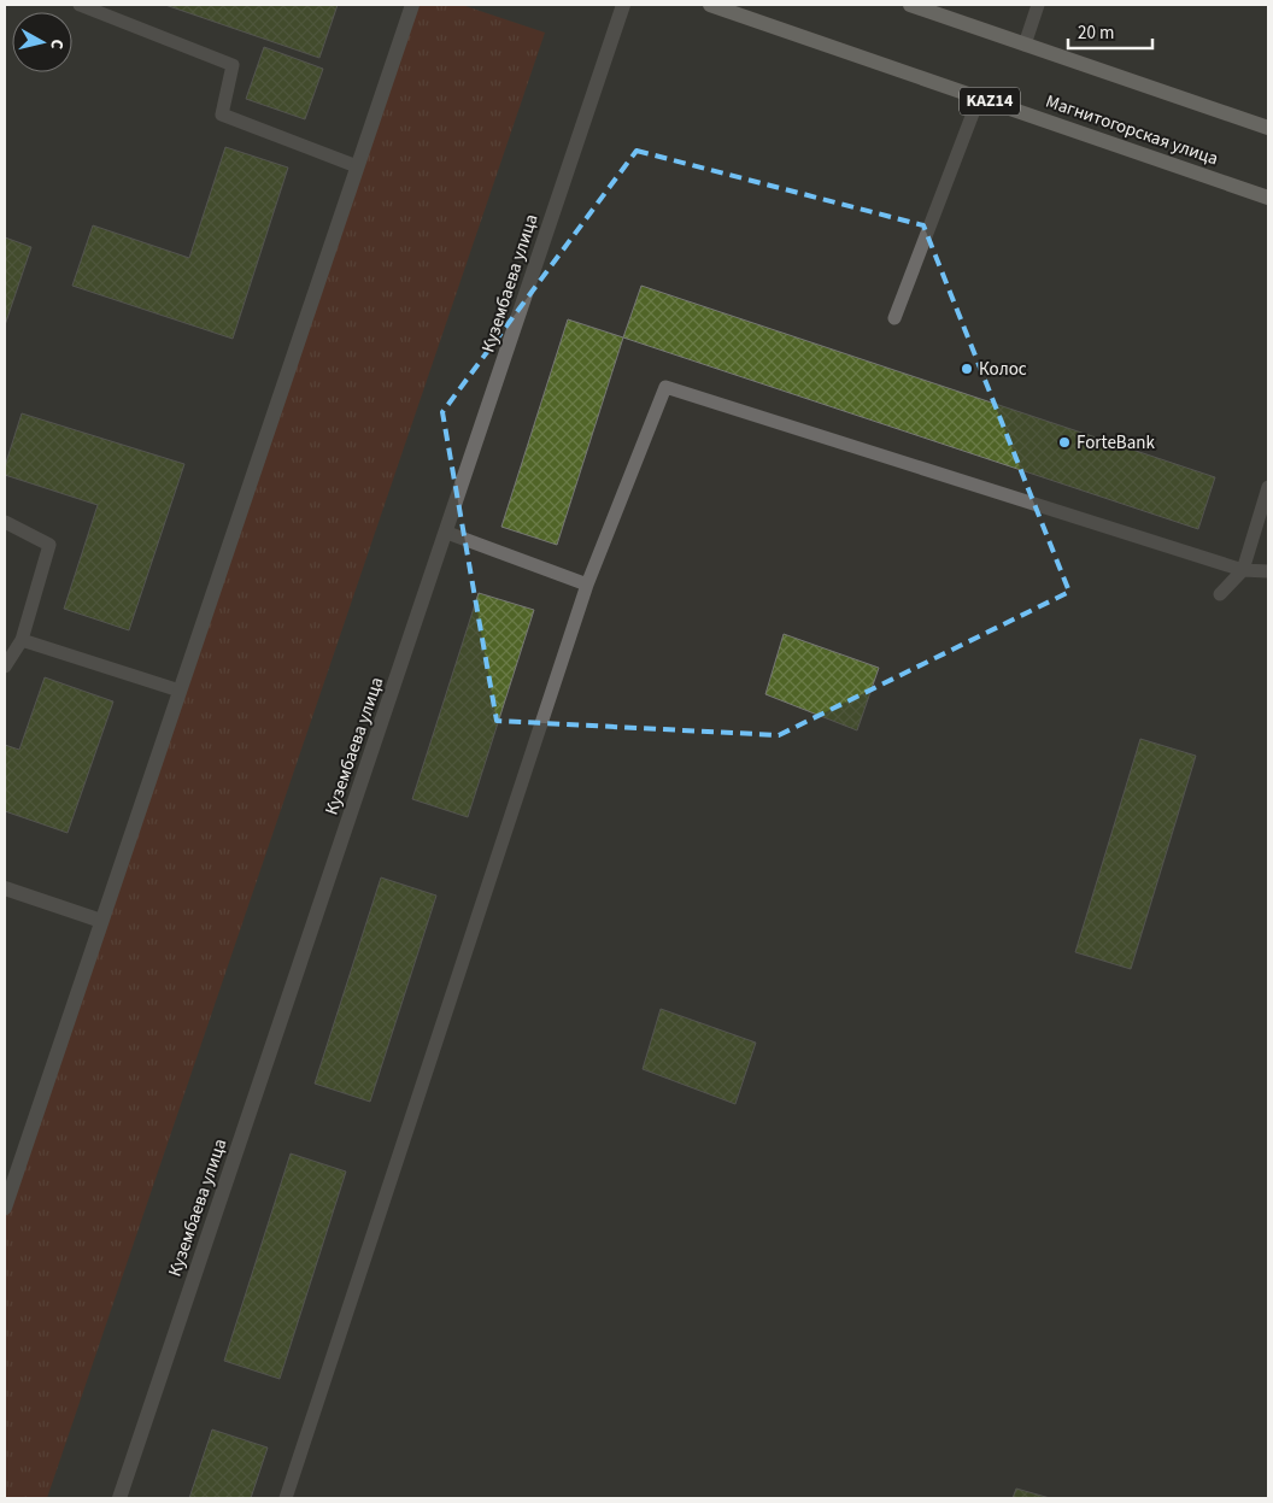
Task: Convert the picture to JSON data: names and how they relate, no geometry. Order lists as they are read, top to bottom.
{
  "streets": {
    "main road": ["KAZ14", "Магнитогорская улица"],
    "street": ["Кузембаева улица"]
  },
  "places": ["Колос", "ForteBank"],
  "scale_bar": "20 m",
  "north": "right"
}
